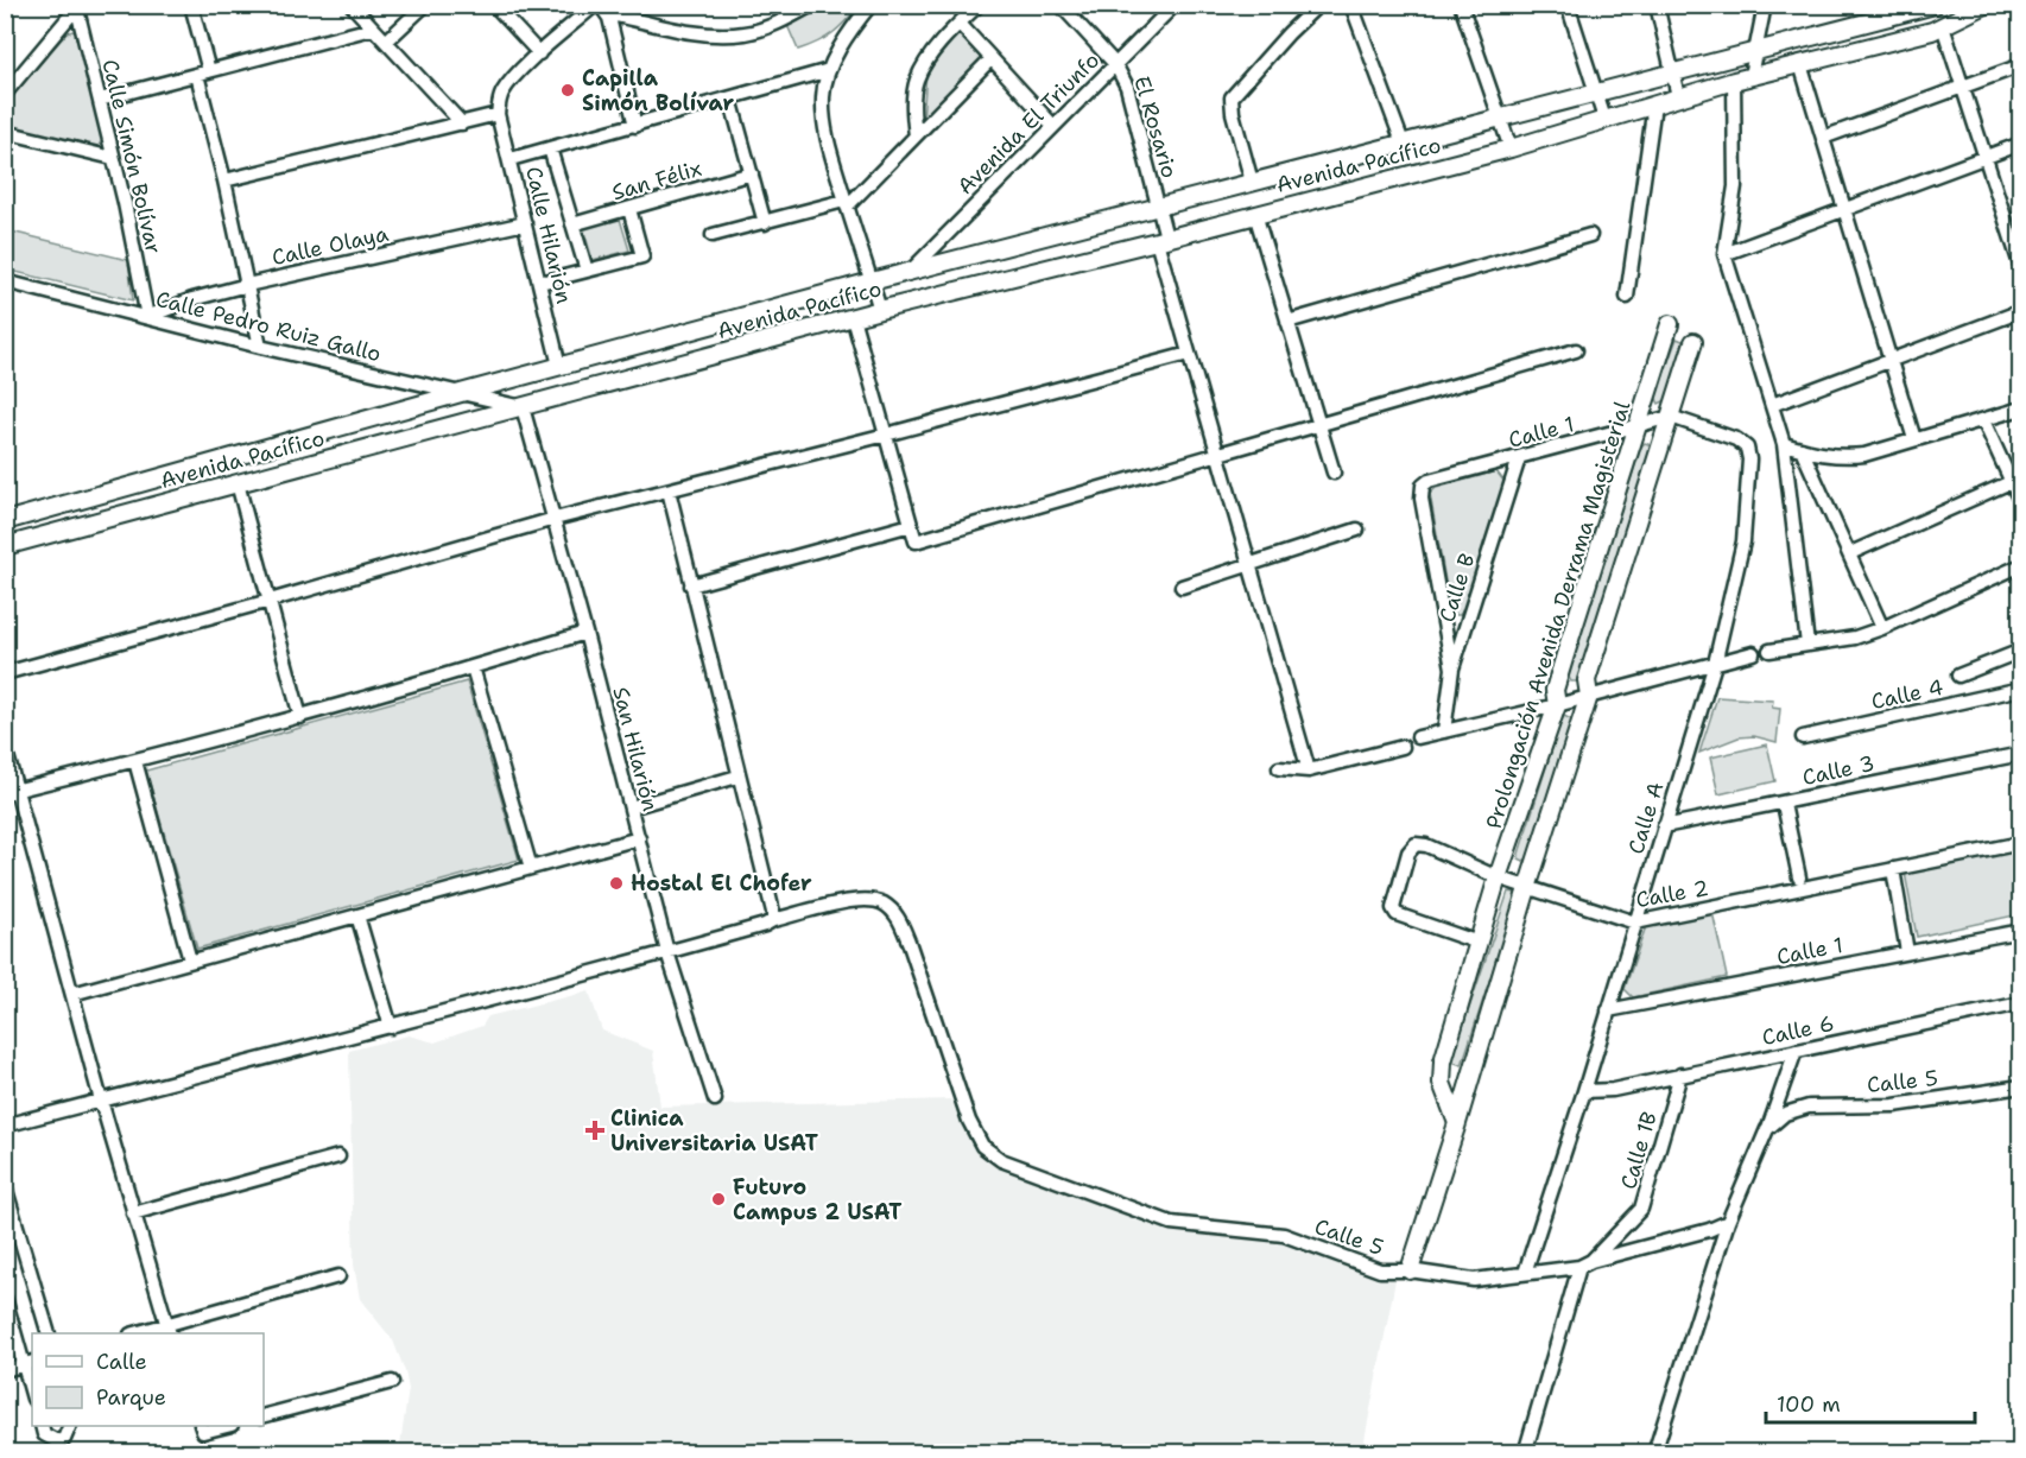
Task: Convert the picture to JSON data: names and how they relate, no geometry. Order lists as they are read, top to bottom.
{
  "streets": {
    "street": [
      "Avenida El Triunfo",
      "El Rosario",
      "Calle Simón Bolívar",
      "Avenida Pacífico",
      "San Félix",
      "Calle Hilarión",
      "Calle Olaya",
      "Calle Pedro Ruiz Gallo",
      "Calle 1",
      "Calle B",
      "Prolongación Avenida Derrama Magisterial",
      "Calle 4",
      "San Hilarión",
      "Calle 3",
      "Calle A",
      "Calle 2",
      "Calle 6",
      "Calle 5",
      "Calle 1B"
    ]
  },
  "crossings": [
    ["Avenida El Triunfo", "El Rosario"],
    ["Avenida El Triunfo", "Avenida Pacífico"],
    ["El Rosario", "Avenida Pacífico"],
    ["Calle Simón Bolívar", "Calle Olaya"],
    ["Calle Simón Bolívar", "Calle Pedro Ruiz Gallo"],
    ["Avenida Pacífico", "Calle Hilarión"],
    ["Avenida Pacífico", "Calle Pedro Ruiz Gallo"],
    ["Avenida Pacífico", "San Hilarión"],
    ["Calle Hilarión", "Calle Olaya"],
    ["Calle Olaya", "Calle Pedro Ruiz Gallo"],
    ["Calle Pedro Ruiz Gallo", "San Hilarión"],
    ["Calle 1", "Calle B"],
    ["Calle 1", "Prolongación Avenida Derrama Magisterial"],
    ["Calle 1", "Calle A"],
    ["Prolongación Avenida Derrama Magisterial", "Calle 2"],
    ["San Hilarión", "Calle 5"],
    ["Calle 3", "Calle A"],
    ["Calle A", "Calle 2"],
    ["Calle A", "Calle 6"],
    ["Calle A", "Calle 5"],
    ["Calle 6", "Calle 1B"],
    ["Calle 5", "Calle 1B"]
  ],
  "places": {
    "other": ["Capilla Simón Bolívar", "Hostal El Chofer", "Futuro Campus 2 USAT"],
    "health": ["Clinica Universitaria USAT"]
  },
  "legend": ["Calle", "Parque"],
  "scale_bar": "100 m"
}
